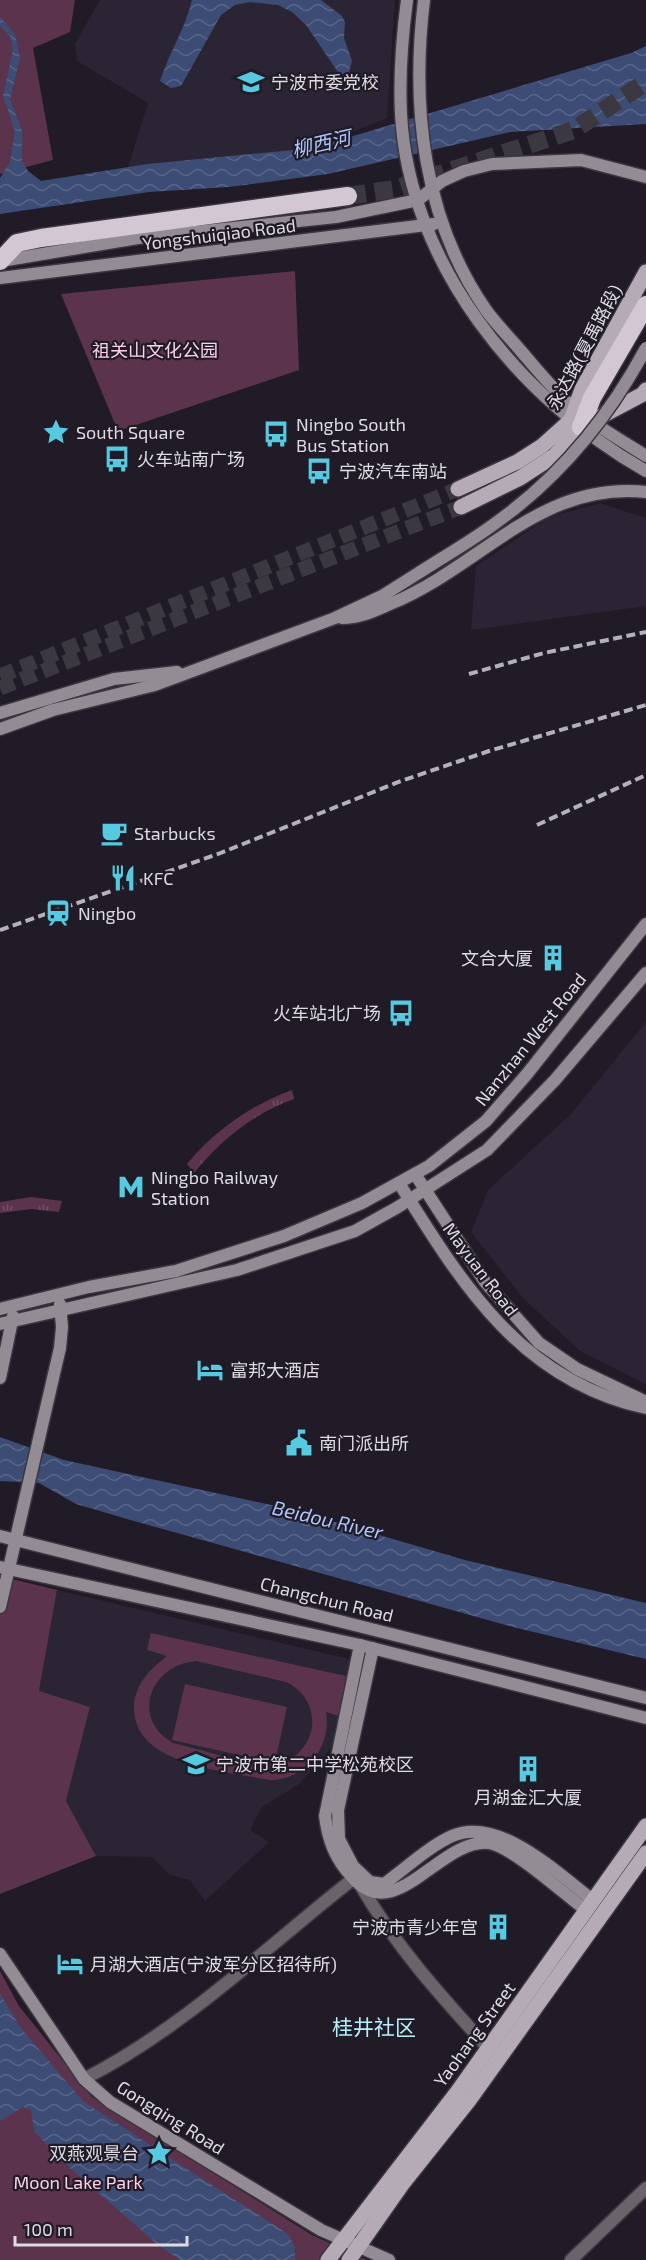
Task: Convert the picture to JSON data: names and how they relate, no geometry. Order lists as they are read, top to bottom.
{
  "streets": {
    "main road": [
      "Yongshuiqiao Road",
      "永达路(夏禹路段)",
      "Nanzhan West Road",
      "Mayuan Road",
      "Changchun Road",
      "Yaohang Street",
      "Gongqing Road"
    ]
  },
  "crossings": [
    ["Nanzhan West Road", "Mayuan Road"],
    ["Yaohang Street", "Gongqing Road"]
  ],
  "districts": ["桂井社区"],
  "water": ["柳西河", "Beidou River"],
  "parks": ["祖关山文化公园", "Moon Lake Park"],
  "places": {
    "school or university": ["宁波市委党校", "宁波市第二中学松苑校区"],
    "place": ["South Square", "双燕观景台"],
    "bus stop": [
      "Ningbo South Bus Station",
      "火车站南广场",
      "宁波汽车南站",
      "火车站北广场"
    ],
    "cafe": ["Starbucks"],
    "restaurant": ["KFC"],
    "station": ["Ningbo"],
    "building": ["文合大厦", "月湖金汇大厦", "宁波市青少年宫"],
    "metro station": ["Ningbo Railway Station"],
    "hotel": ["富邦大酒店", "月湖大酒店(宁波军分区招待所)"],
    "public building": ["南门派出所"]
  },
  "scale_bar": "100 m"
}
